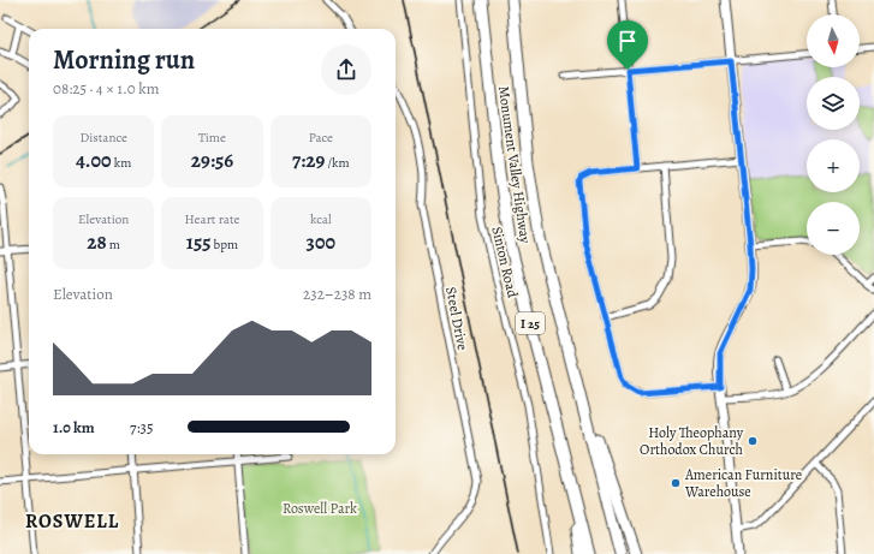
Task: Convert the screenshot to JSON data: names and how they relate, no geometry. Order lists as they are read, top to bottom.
{
  "streets": {
    "highway": ["Monument Valley Highway", "I 25"],
    "street": ["Sinton Road", "Steel Drive"]
  },
  "districts": ["ROSWELL"],
  "parks": ["Roswell Park"],
  "places": ["Holy Theophany Orthodox Church", "American Furniture Warehouse"],
  "north": "bottom",
  "page": {
    "map_buttons": ["+", "−"],
    "heading": ["Morning run", "08:25 · 4 × 1.0 km"],
    "stats": [
      ["Distance", "4.00 km"],
      ["Time", "29:56"],
      ["Pace", "7:29 /km"],
      ["Elevation", "28 m"],
      ["Heart rate", "155 bpm"],
      ["kcal", "300"]
    ],
    "chart": ["Elevation", "232–238 m"],
    "list": [
      {
        "name": "1.0 km",
        "note": "7:35"
      }
    ]
  }
}
